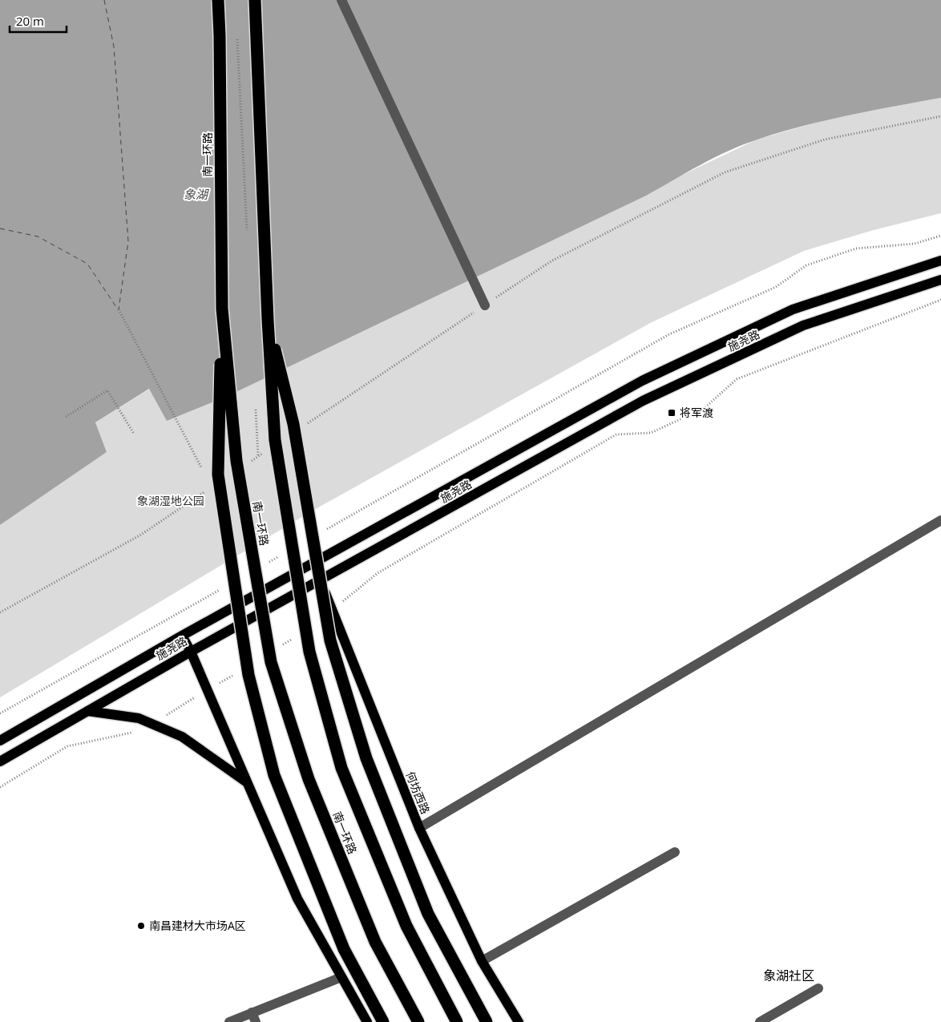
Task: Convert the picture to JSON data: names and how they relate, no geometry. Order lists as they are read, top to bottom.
{
  "streets": {
    "highway": ["南一环路"],
    "main road": ["施尧路", "何坊西路"]
  },
  "crossings": [
    ["施尧路", "何坊西路"]
  ],
  "districts": ["象湖社区"],
  "water": ["象湖"],
  "parks": ["象湖湿地公园"],
  "places": {
    "transit": ["将军渡"],
    "other": ["南昌建材大市场A区"]
  },
  "scale_bar": "20 m"
}
